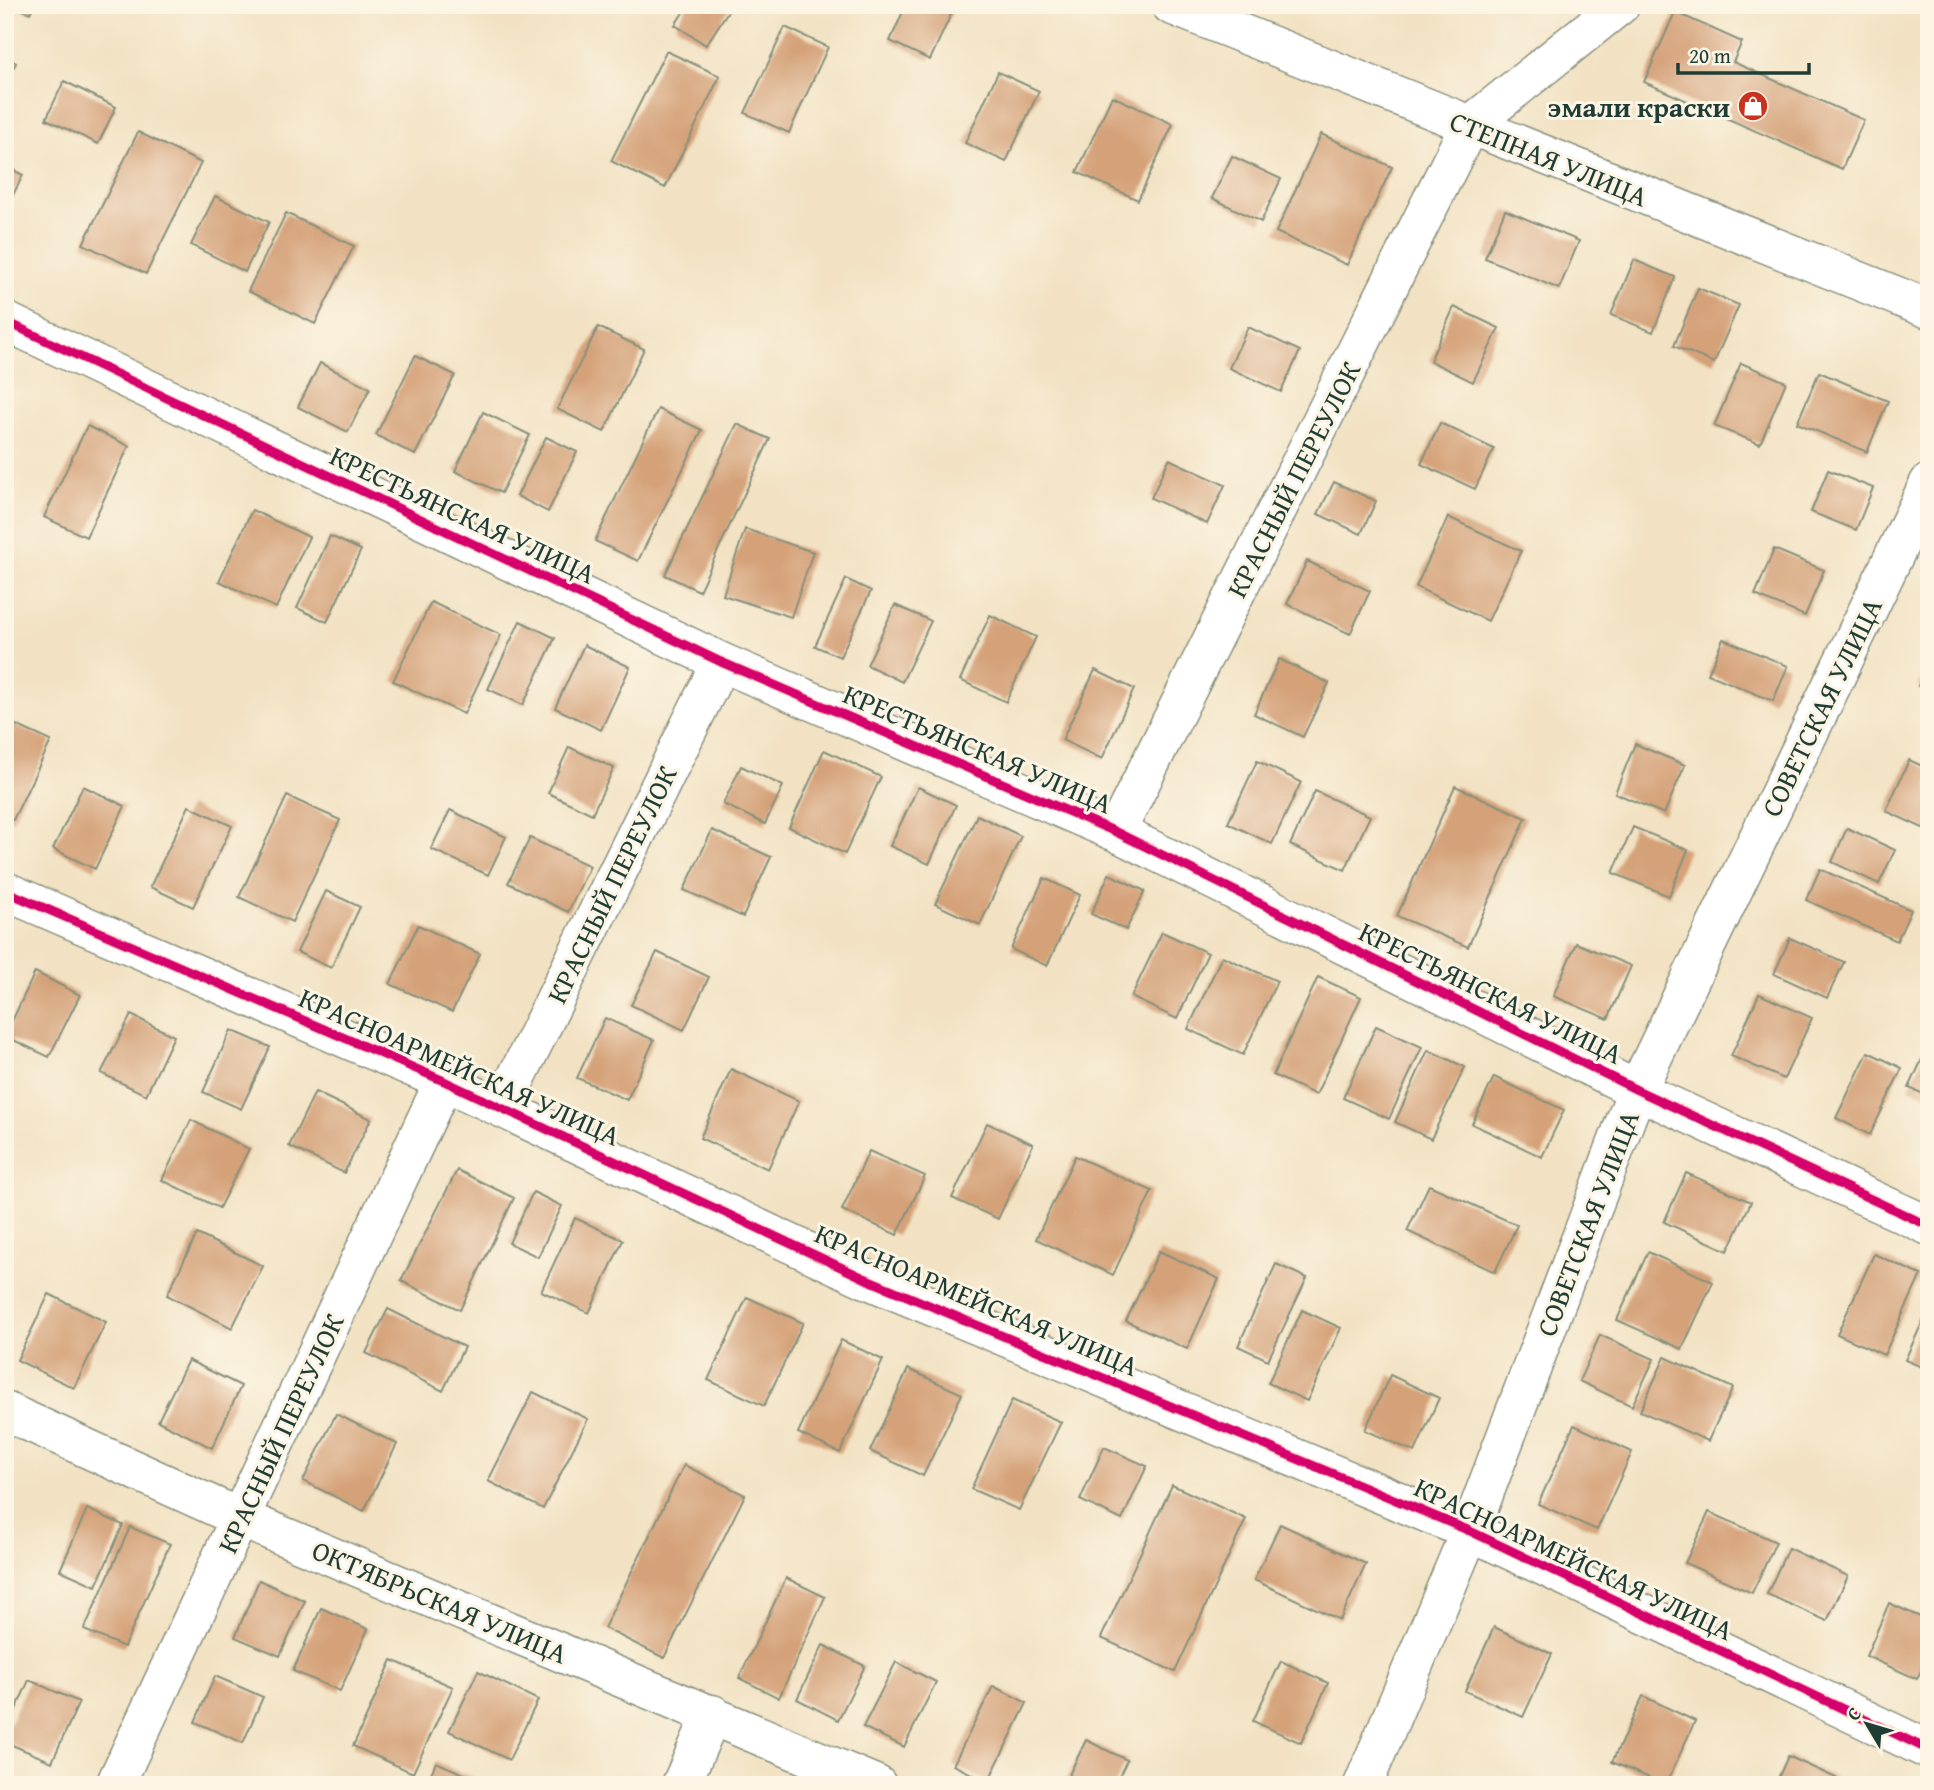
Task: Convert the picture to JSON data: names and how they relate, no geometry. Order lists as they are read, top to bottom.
{
  "streets": {
    "street": [
      "СТЕПНАЯ УЛИЦА",
      "КРАСНЫЙ ПЕРЕУЛОК",
      "КРЕСТЬЯНСКАЯ УЛИЦА",
      "СОВЕТСКАЯ УЛИЦА",
      "КРАСНОАРМЕЙСКАЯ УЛИЦА",
      "ОКТЯБРЬСКАЯ УЛИЦА"
    ]
  },
  "crossings": [
    ["СТЕПНАЯ УЛИЦА", "КРАСНЫЙ ПЕРЕУЛОК"],
    ["КРАСНЫЙ ПЕРЕУЛОК", "КРЕСТЬЯНСКАЯ УЛИЦА"],
    ["КРАСНЫЙ ПЕРЕУЛОК", "КРАСНОАРМЕЙСКАЯ УЛИЦА"],
    ["КРАСНЫЙ ПЕРЕУЛОК", "ОКТЯБРЬСКАЯ УЛИЦА"],
    ["КРЕСТЬЯНСКАЯ УЛИЦА", "СОВЕТСКАЯ УЛИЦА"],
    ["СОВЕТСКАЯ УЛИЦА", "КРАСНОАРМЕЙСКАЯ УЛИЦА"]
  ],
  "places": {
    "shop": ["эмали краски"]
  },
  "scale_bar": "20 m",
  "north": "top left"
}
